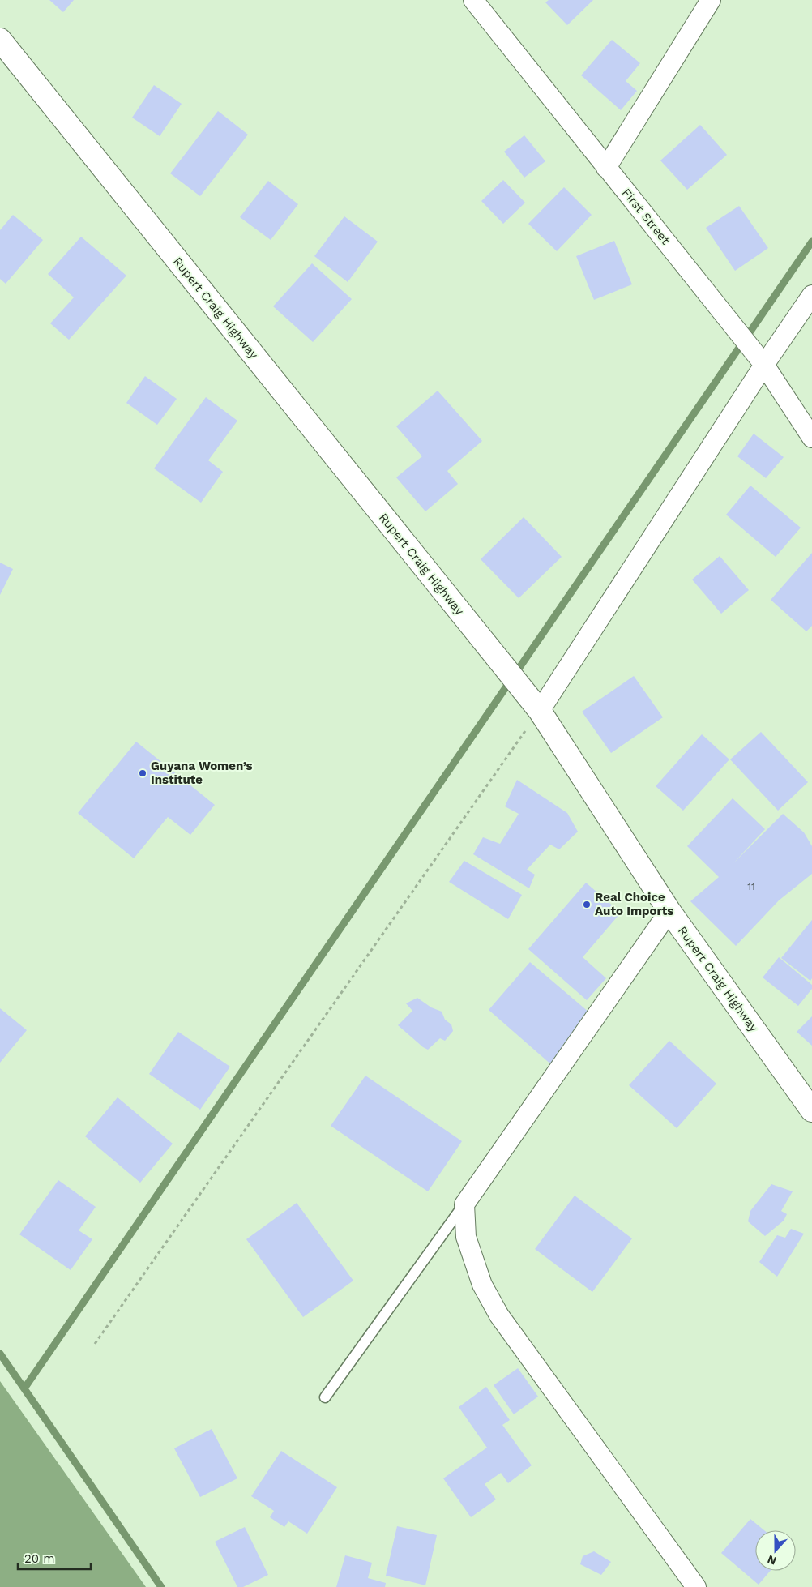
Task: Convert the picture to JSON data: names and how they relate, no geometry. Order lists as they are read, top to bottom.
{
  "streets": {
    "main road": ["Rupert Craig Highway"],
    "street": ["First Street"]
  },
  "places": ["Guyana Women’s Institute", "Real Choice Auto Imports"],
  "house_numbers": ["11"],
  "scale_bar": "20 m",
  "north": "bottom"
}
